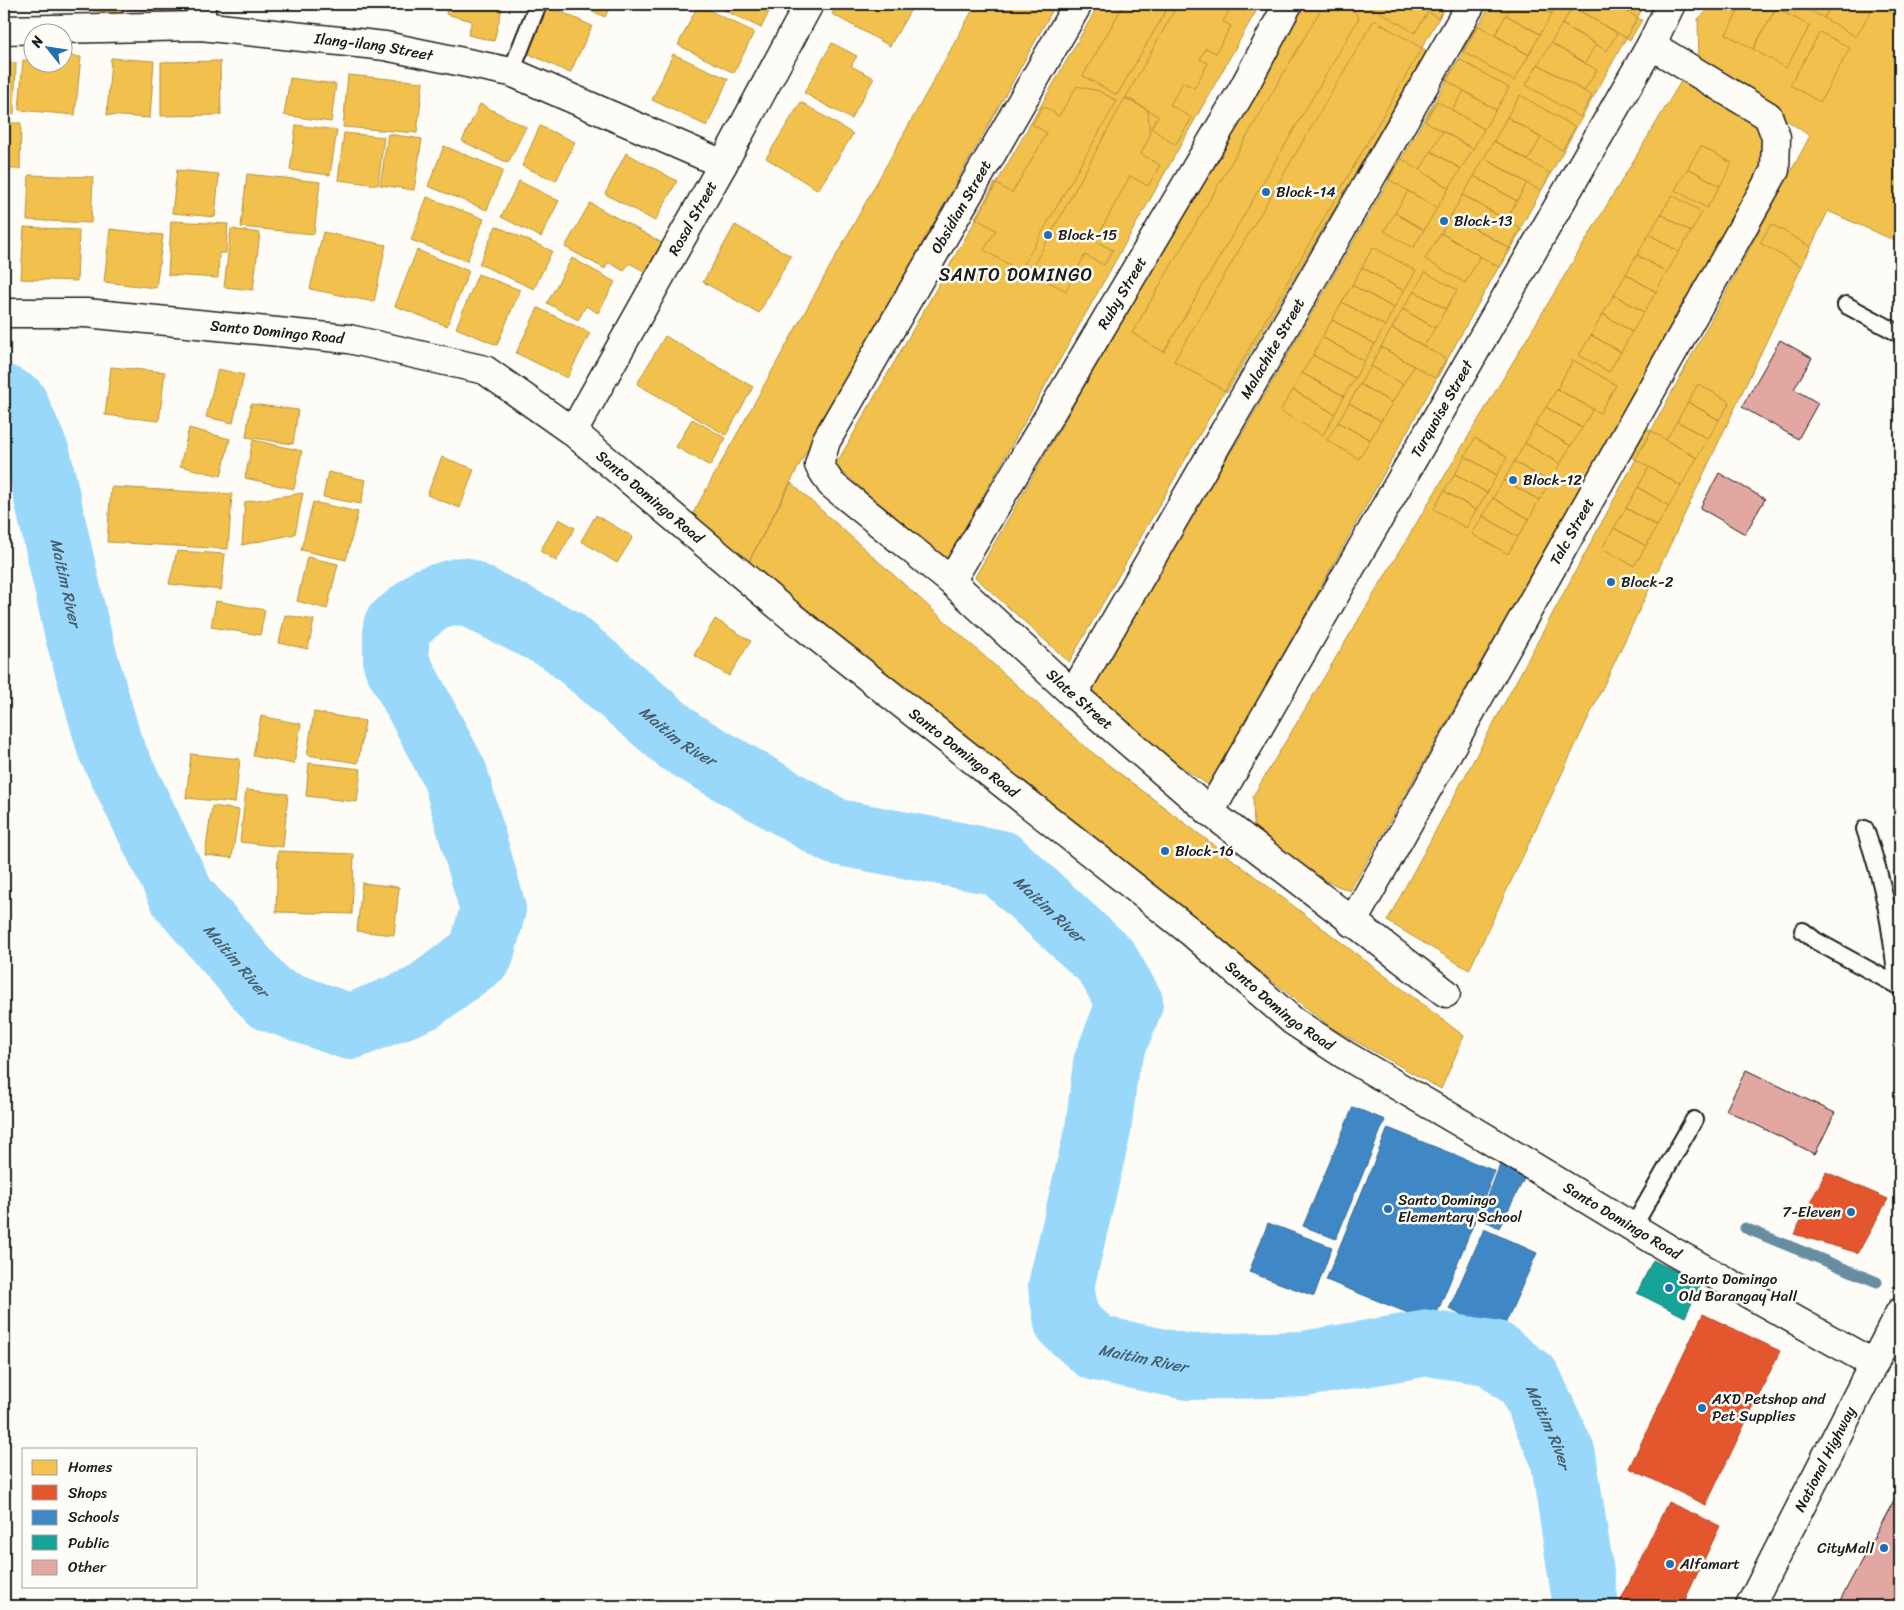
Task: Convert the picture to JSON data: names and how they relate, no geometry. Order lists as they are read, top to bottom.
{
  "streets": {
    "street": [
      "Ilang-ilang Street",
      "Obsidian Street",
      "Rosal Street",
      "Ruby Street",
      "Santo Domingo Road",
      "Malachite Street",
      "Turquoise Street",
      "Talc Street",
      "Slate Street",
      "National Highway"
    ]
  },
  "crossings": [
    ["Ilang-ilang Street", "Rosal Street"],
    ["Obsidian Street", "Slate Street"],
    ["Rosal Street", "Santo Domingo Road"],
    ["Ruby Street", "Slate Street"],
    ["Santo Domingo Road", "National Highway"],
    ["Malachite Street", "Slate Street"],
    ["Turquoise Street", "Talc Street"],
    ["Turquoise Street", "Slate Street"],
    ["Talc Street", "Slate Street"]
  ],
  "districts": ["SANTO DOMINGO"],
  "water": ["Maitim River"],
  "places": [
    "Block-14",
    "Block-13",
    "Block-15",
    "Block-12",
    "Block-2",
    "Block-16",
    "Santo Domingo Elementary School",
    "7-Eleven",
    "Santo Domingo Old Barangay Hall",
    "AXD Petshop and Pet Supplies",
    "CityMall",
    "Alfamart"
  ],
  "legend": [
    "Homes",
    "Shops",
    "Schools",
    "Public",
    "Other"
  ],
  "north": "top left"
}
